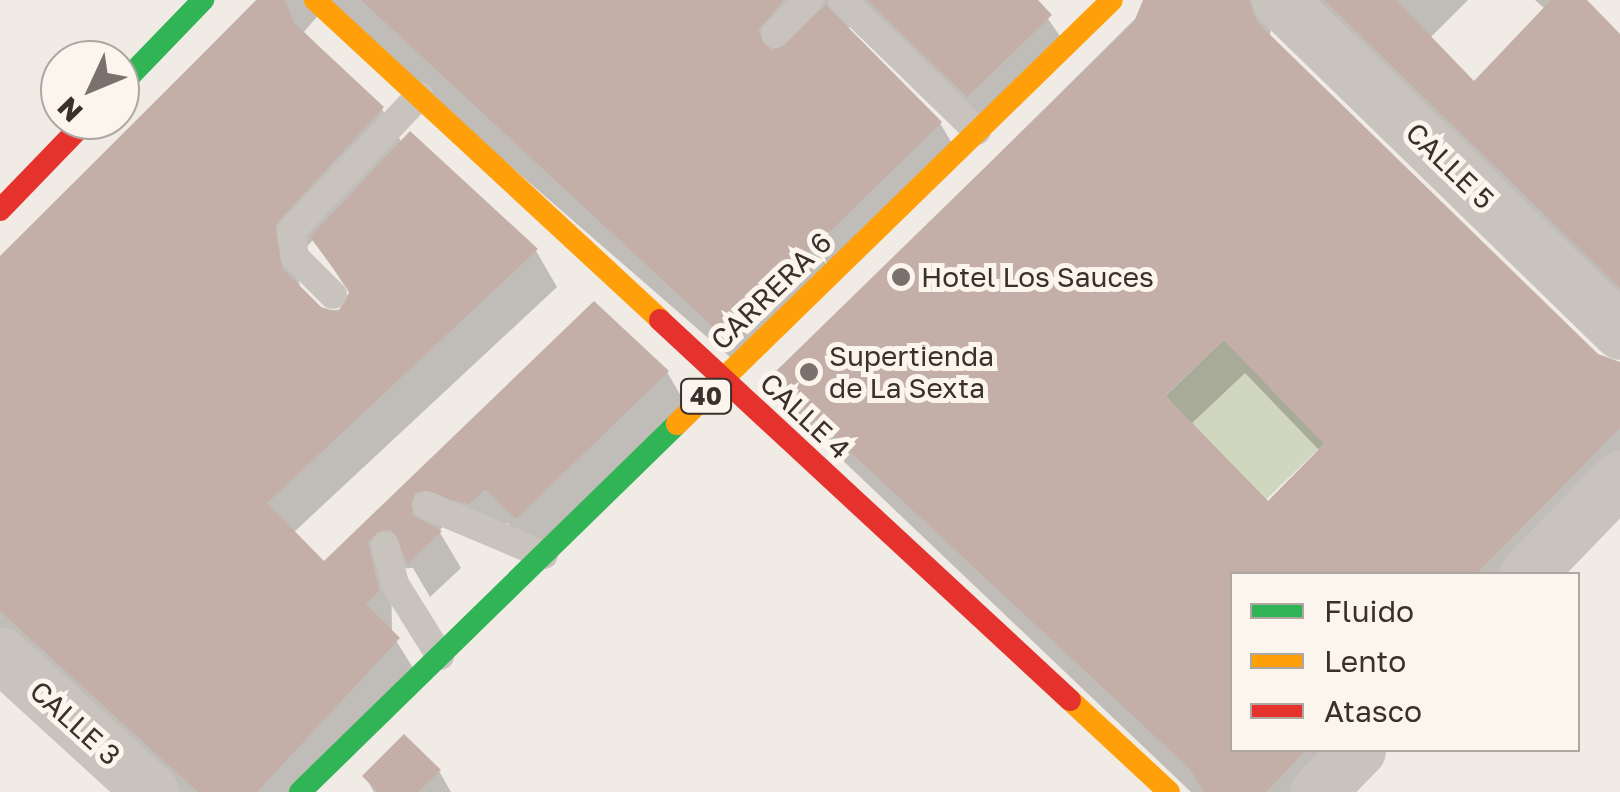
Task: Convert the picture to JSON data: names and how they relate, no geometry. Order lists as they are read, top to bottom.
{
  "streets": {
    "main road": ["CARRERA 6", "40", "CALLE 4"],
    "street": ["CALLE 5", "CALLE 3"]
  },
  "crossings": [
    ["CARRERA 6", "CALLE 4"]
  ],
  "places": ["Hotel Los Sauces", "Supertienda de La Sexta"],
  "legend": ["Fluido", "Lento", "Atasco"],
  "north": "bottom left"
}
